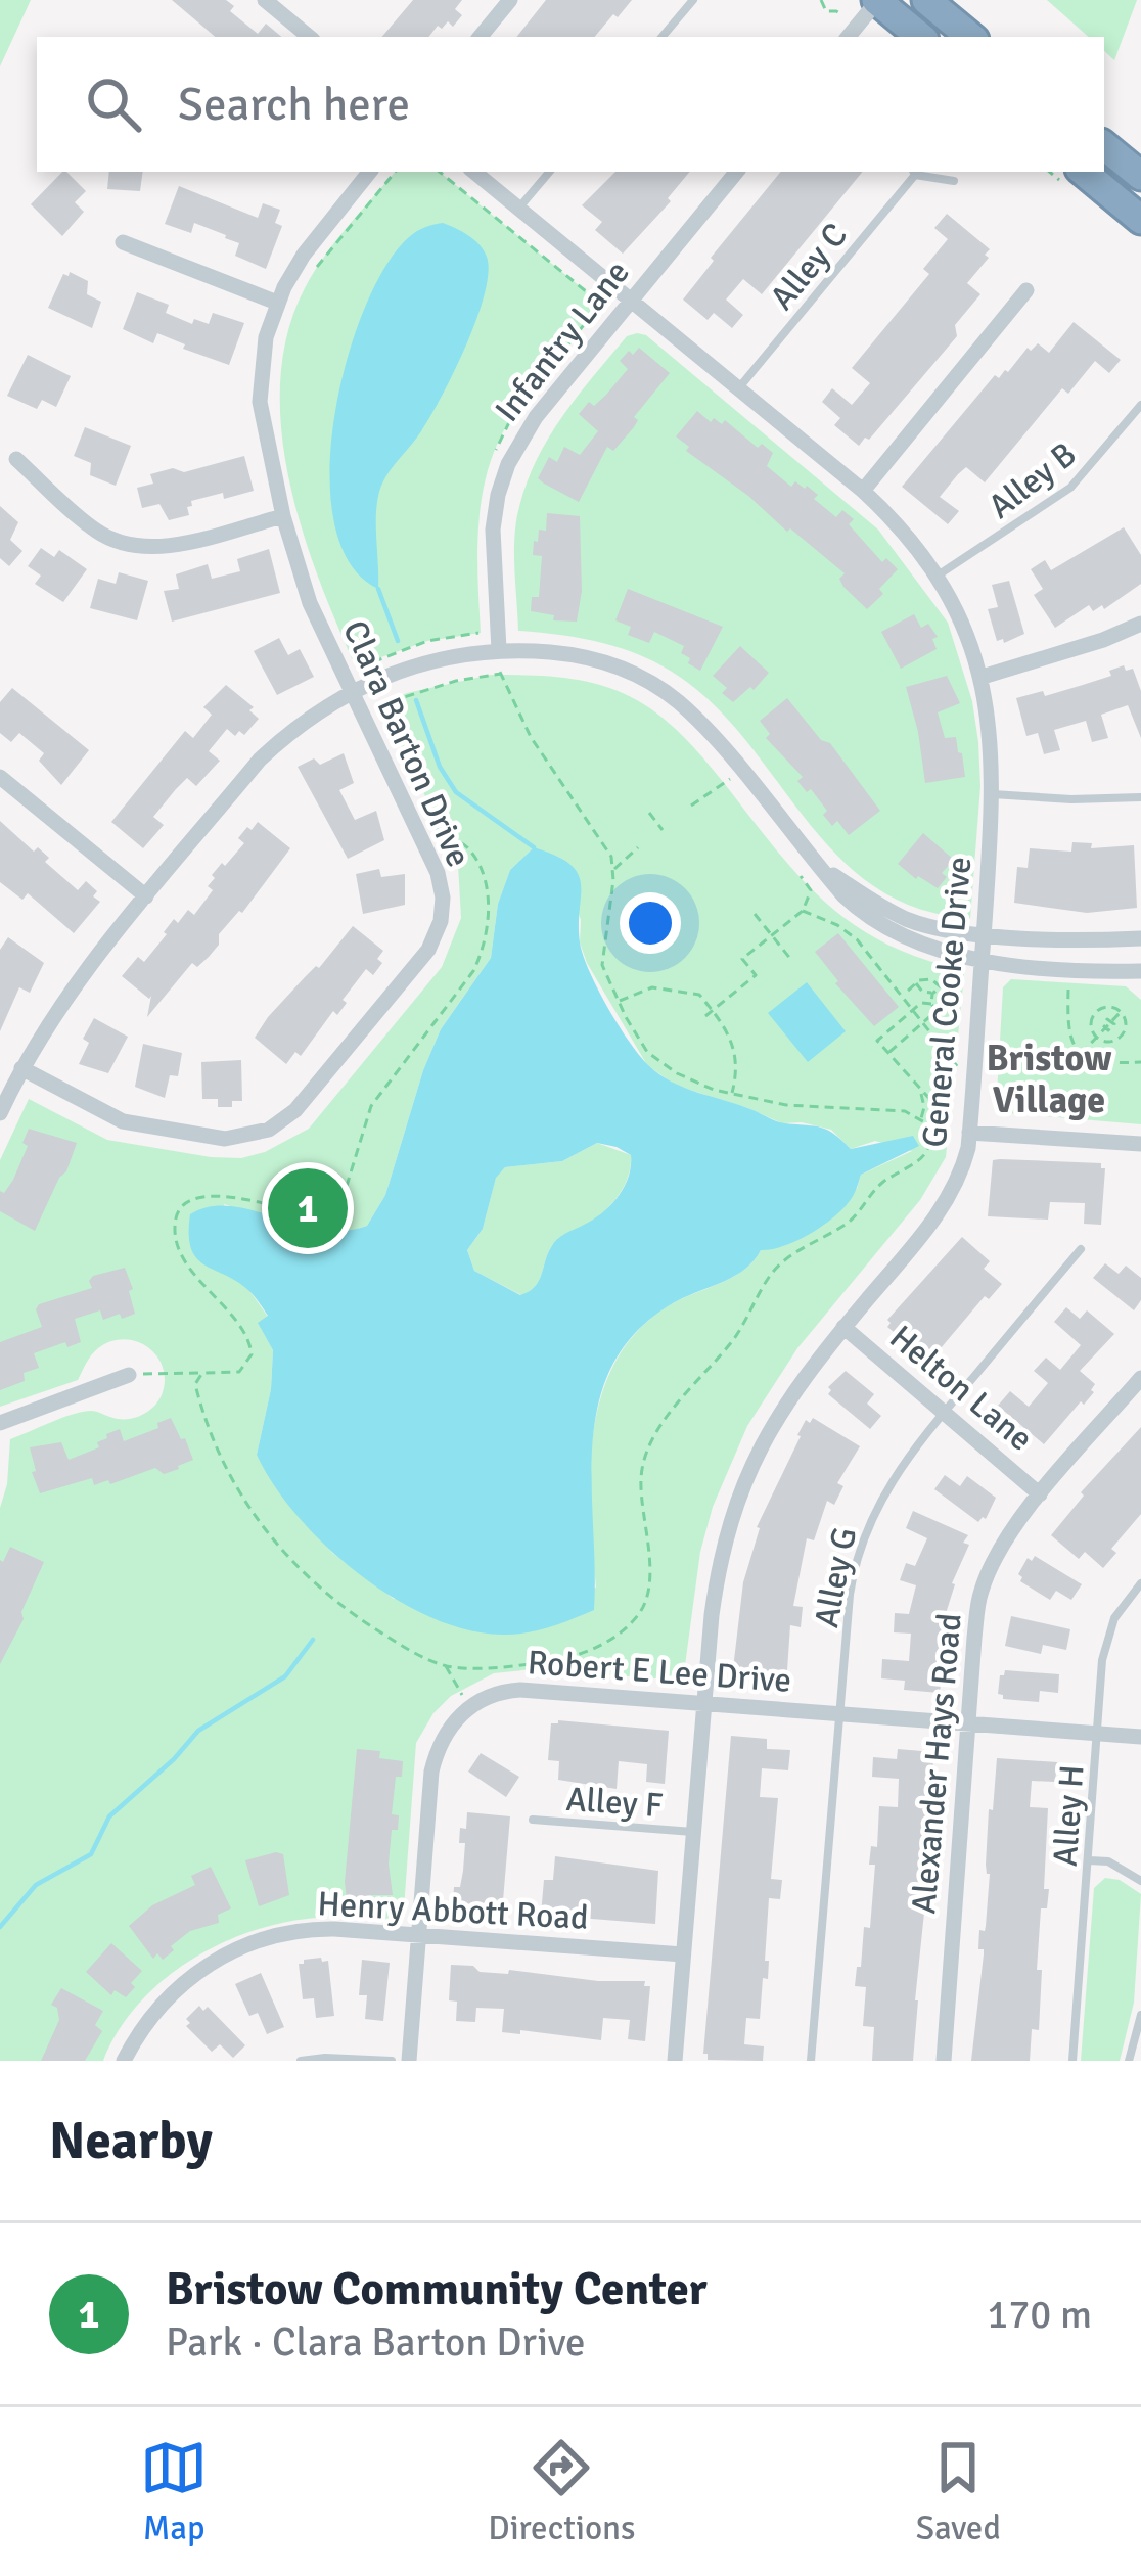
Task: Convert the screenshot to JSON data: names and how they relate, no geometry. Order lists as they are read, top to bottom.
{
  "streets": {
    "street": [
      "Infantry Lane",
      "Clara Barton Drive",
      "General Cooke Drive",
      "Helton Lane",
      "Robert E Lee Drive",
      "Alexander Hays Road",
      "Henry Abbott Road"
    ],
    "lane": [
      "Alley C",
      "Alley B",
      "Alley G",
      "Alley F",
      "Alley H"
    ]
  },
  "crossings": [
    ["Alley C", "General Cooke Drive"],
    ["Infantry Lane", "General Cooke Drive"],
    ["Alley B", "General Cooke Drive"],
    ["General Cooke Drive", "Helton Lane"],
    ["General Cooke Drive", "Robert E Lee Drive"],
    ["General Cooke Drive", "Alley F"],
    ["General Cooke Drive", "Henry Abbott Road"],
    ["Helton Lane", "Alley G"],
    ["Helton Lane", "Alexander Hays Road"],
    ["Alley G", "Robert E Lee Drive"],
    ["Robert E Lee Drive", "Alexander Hays Road"],
    ["Robert E Lee Drive", "Alley H"]
  ],
  "districts": ["Bristow Village"],
  "page": {
    "search": "Search here",
    "pins": "1",
    "heading": "Nearby",
    "list": [
      {
        "mark": "1",
        "name": "Bristow Community Center",
        "note": "Park · Clara Barton Drive",
        "value": "170 m"
      }
    ],
    "nav": ["Map", "Directions", "Saved"]
  }
}
